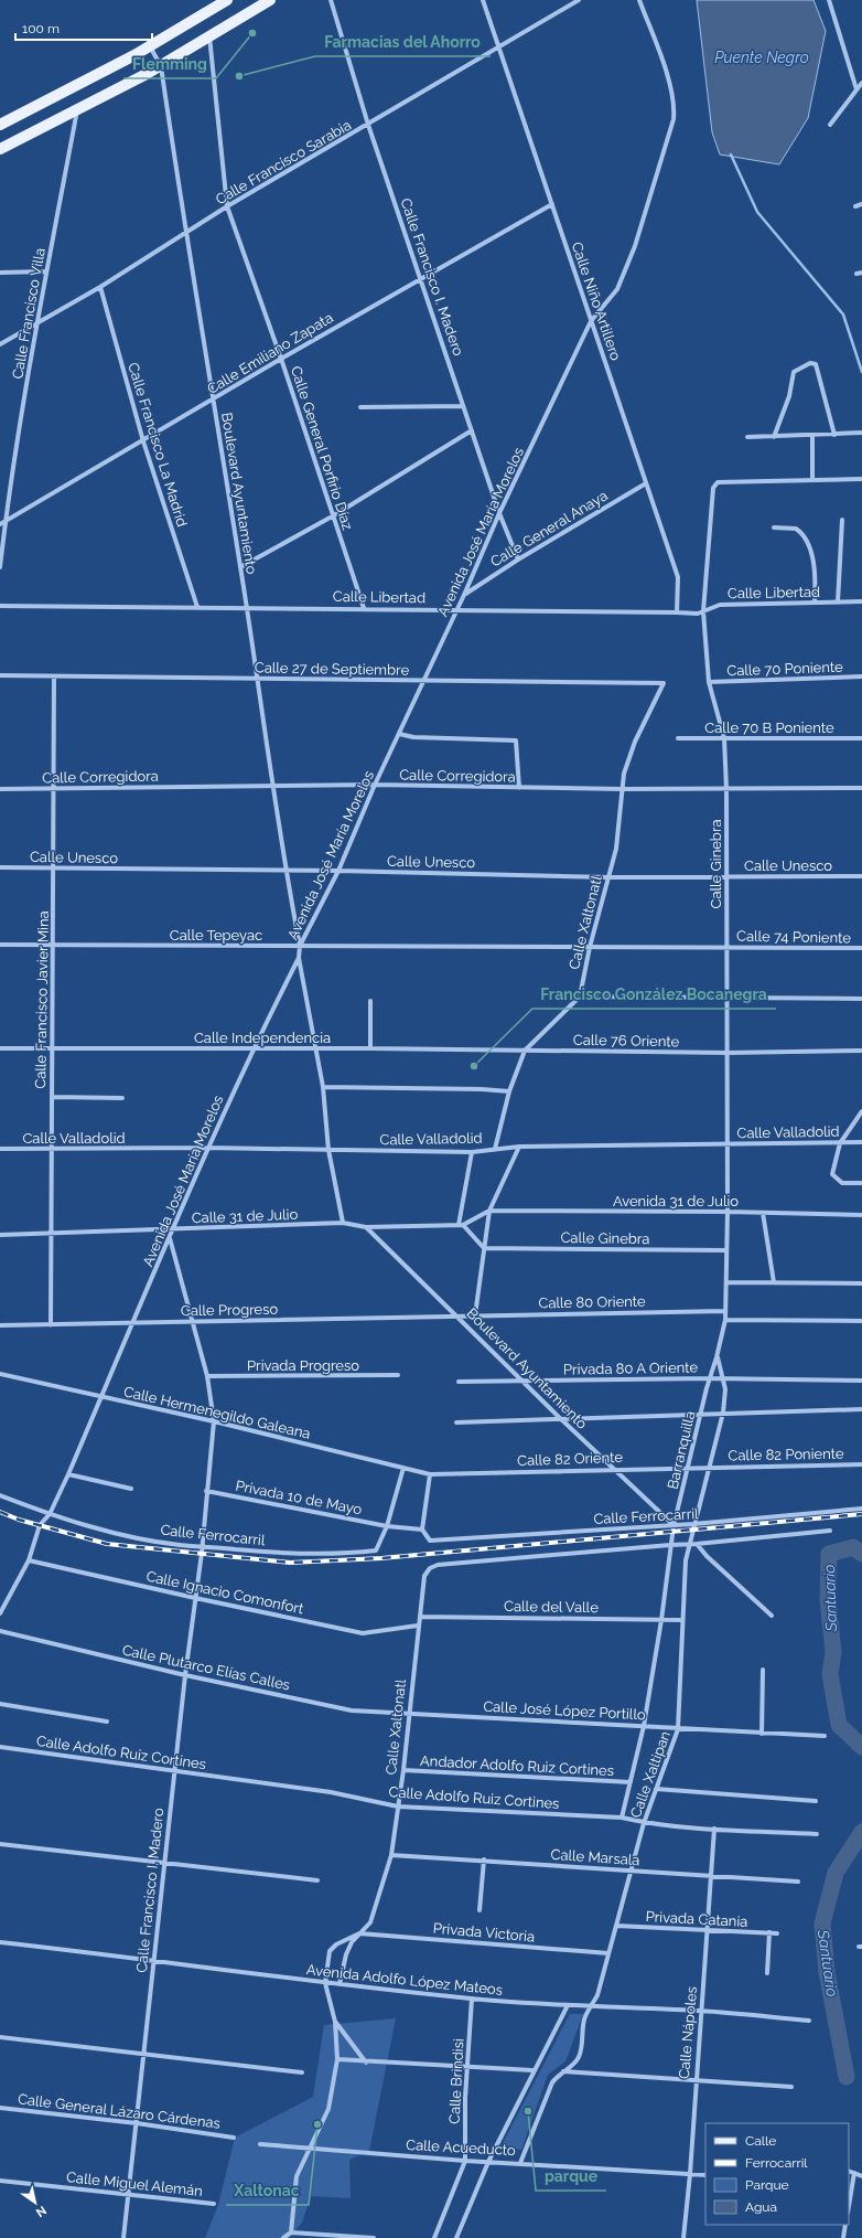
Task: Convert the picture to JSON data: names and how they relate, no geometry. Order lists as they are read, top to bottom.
{
  "streets": {
    "street": [
      "Calle Francisco Sarabia",
      "Calle Francisco I. Madero",
      "Calle Niño Artillero",
      "Calle Francisco Villa",
      "Calle Emiliano Zapata",
      "Calle Francisco La Madrid",
      "Calle General Porfirio Díaz",
      "Boulevard Ayuntamiento",
      "Calle General Anaya",
      "Avenida José María Morelos",
      "Calle Libertad",
      "Calle 27 de Septiembre",
      "Calle 70 Poniente",
      "Calle 70 B Poniente",
      "Calle Corregidora",
      "Calle Unesco",
      "Calle Ginebra",
      "Calle Xaltonatl",
      "Calle Tepeyac",
      "Calle 74 Poniente",
      "Calle Francisco Javier Mina",
      "Calle Independencia",
      "Calle 76 Oriente",
      "Calle Valladolid",
      "Avenida 31 de Julio",
      "Calle 31 de Julio",
      "Calle 80 Oriente",
      "Calle Progreso",
      "Privada Progreso",
      "Privada 80 A Oriente",
      "Calle Hermenegildo Galeana",
      "Barranquilla",
      "Calle 82 Poniente",
      "Calle 82 Oriente",
      "Privada 10 de Mayo",
      "Calle Ferrocarril",
      "Calle Ignacio Comonfort",
      "Calle del Valle",
      "Calle Plutarco Elías Calles",
      "Calle José López Portillo",
      "Calle Adolfo Ruiz Cortines",
      "Andador Adolfo Ruiz Cortines",
      "Calle Xaltipan",
      "Calle Marsala",
      "Privada Catania",
      "Privada Victoria",
      "Avenida Adolfo López Mateos",
      "Calle Nápoles",
      "Calle Brindisi",
      "Calle General Lázaro Cárdenas",
      "Calle Acueducto",
      "Calle Miguel Alemán"
    ]
  },
  "crossings": [
    ["Calle Francisco Sarabia", "Calle Francisco I. Madero"],
    ["Calle Francisco Sarabia", "Calle Niño Artillero"],
    ["Calle Francisco Sarabia", "Calle Francisco Villa"],
    ["Calle Francisco Sarabia", "Calle Francisco La Madrid"],
    ["Calle Francisco Sarabia", "Calle General Porfirio Díaz"],
    ["Calle Francisco Sarabia", "Boulevard Ayuntamiento"],
    ["Calle Francisco I. Madero", "Calle Emiliano Zapata"],
    ["Calle Francisco I. Madero", "Calle General Anaya"],
    ["Calle Francisco I. Madero", "Avenida José María Morelos"],
    ["Calle Francisco I. Madero", "Calle Progreso"],
    ["Calle Francisco I. Madero", "Privada Progreso"],
    ["Calle Francisco I. Madero", "Calle Hermenegildo Galeana"],
    ["Calle Francisco I. Madero", "Privada 10 de Mayo"],
    ["Calle Francisco I. Madero", "Calle Ferrocarril"],
    ["Calle Francisco I. Madero", "Calle Ignacio Comonfort"],
    ["Calle Francisco I. Madero", "Calle Plutarco Elías Calles"],
    ["Calle Francisco I. Madero", "Calle Adolfo Ruiz Cortines"],
    ["Calle Francisco I. Madero", "Avenida Adolfo López Mateos"],
    ["Calle Francisco I. Madero", "Calle General Lázaro Cárdenas"],
    ["Calle Francisco I. Madero", "Calle Miguel Alemán"],
    ["Calle Niño Artillero", "Calle Emiliano Zapata"],
    ["Calle Niño Artillero", "Calle General Anaya"],
    ["Calle Niño Artillero", "Avenida José María Morelos"],
    ["Calle Niño Artillero", "Calle Libertad"],
    ["Calle Francisco Villa", "Calle Emiliano Zapata"],
    ["Calle Emiliano Zapata", "Calle Francisco La Madrid"],
    ["Calle Emiliano Zapata", "Calle General Porfirio Díaz"],
    ["Calle Emiliano Zapata", "Boulevard Ayuntamiento"],
    ["Calle Francisco La Madrid", "Calle Libertad"],
    ["Calle General Porfirio Díaz", "Calle Libertad"],
    ["Boulevard Ayuntamiento", "Avenida José María Morelos"],
    ["Boulevard Ayuntamiento", "Calle Libertad"],
    ["Boulevard Ayuntamiento", "Calle 27 de Septiembre"],
    ["Boulevard Ayuntamiento", "Calle Corregidora"],
    ["Boulevard Ayuntamiento", "Calle Unesco"],
    ["Boulevard Ayuntamiento", "Calle Tepeyac"],
    ["Boulevard Ayuntamiento", "Calle 31 de Julio"],
    ["Boulevard Ayuntamiento", "Calle 80 Oriente"],
    ["Boulevard Ayuntamiento", "Calle Progreso"],
    ["Boulevard Ayuntamiento", "Privada 80 A Oriente"],
    ["Boulevard Ayuntamiento", "Barranquilla"],
    ["Boulevard Ayuntamiento", "Calle 82 Oriente"],
    ["Boulevard Ayuntamiento", "Calle Ferrocarril"],
    ["Calle General Anaya", "Avenida José María Morelos"],
    ["Avenida José María Morelos", "Calle Libertad"],
    ["Avenida José María Morelos", "Calle 27 de Septiembre"],
    ["Avenida José María Morelos", "Calle Corregidora"],
    ["Avenida José María Morelos", "Calle Unesco"],
    ["Avenida José María Morelos", "Calle Tepeyac"],
    ["Avenida José María Morelos", "Calle Independencia"],
    ["Avenida José María Morelos", "Calle Valladolid"],
    ["Avenida José María Morelos", "Calle 31 de Julio"],
    ["Avenida José María Morelos", "Calle Progreso"],
    ["Avenida José María Morelos", "Calle Hermenegildo Galeana"],
    ["Avenida José María Morelos", "Calle Ferrocarril"],
    ["Avenida José María Morelos", "Calle Ignacio Comonfort"],
    ["Calle Libertad", "Calle Ginebra"],
    ["Calle 27 de Septiembre", "Calle Xaltonatl"],
    ["Calle 27 de Septiembre", "Calle Francisco Javier Mina"],
    ["Calle 70 Poniente", "Calle Ginebra"],
    ["Calle 70 B Poniente", "Calle Ginebra"],
    ["Calle Corregidora", "Calle Ginebra"],
    ["Calle Corregidora", "Calle Xaltonatl"],
    ["Calle Corregidora", "Calle Francisco Javier Mina"],
    ["Calle Unesco", "Calle Ginebra"],
    ["Calle Unesco", "Calle Xaltonatl"],
    ["Calle Unesco", "Calle Francisco Javier Mina"],
    ["Calle Ginebra", "Calle 74 Poniente"],
    ["Calle Ginebra", "Calle 76 Oriente"],
    ["Calle Ginebra", "Calle Valladolid"],
    ["Calle Ginebra", "Avenida 31 de Julio"],
    ["Calle Ginebra", "Calle 80 Oriente"],
    ["Calle Ginebra", "Privada 80 A Oriente"],
    ["Calle Ginebra", "Barranquilla"],
    ["Calle Ginebra", "Calle 82 Poniente"],
    ["Calle Ginebra", "Calle 82 Oriente"],
    ["Calle Ginebra", "Calle Ferrocarril"],
    ["Calle Ginebra", "Calle Xaltipan"],
    ["Calle Xaltonatl", "Calle Tepeyac"],
    ["Calle Xaltonatl", "Calle 74 Poniente"],
    ["Calle Xaltonatl", "Barranquilla"],
    ["Calle Xaltonatl", "Calle Ignacio Comonfort"],
    ["Calle Xaltonatl", "Calle del Valle"],
    ["Calle Xaltonatl", "Calle Plutarco Elías Calles"],
    ["Calle Xaltonatl", "Calle José López Portillo"],
    ["Calle Xaltonatl", "Calle Adolfo Ruiz Cortines"],
    ["Calle Xaltonatl", "Andador Adolfo Ruiz Cortines"],
    ["Calle Xaltonatl", "Calle Marsala"],
    ["Calle Xaltonatl", "Privada Victoria"],
    ["Calle Xaltonatl", "Avenida Adolfo López Mateos"],
    ["Calle Tepeyac", "Calle 74 Poniente"],
    ["Calle Tepeyac", "Calle Francisco Javier Mina"],
    ["Calle Francisco Javier Mina", "Calle Independencia"],
    ["Calle Francisco Javier Mina", "Calle Valladolid"],
    ["Calle Francisco Javier Mina", "Calle 31 de Julio"],
    ["Calle Francisco Javier Mina", "Calle Progreso"],
    ["Calle Independencia", "Calle 76 Oriente"],
    ["Avenida 31 de Julio", "Calle 31 de Julio"],
    ["Calle 80 Oriente", "Calle Progreso"],
    ["Privada 80 A Oriente", "Barranquilla"],
    ["Calle Hermenegildo Galeana", "Calle 82 Oriente"],
    ["Barranquilla", "Calle 82 Oriente"],
    ["Barranquilla", "Calle Ferrocarril"],
    ["Barranquilla", "Calle del Valle"],
    ["Barranquilla", "Calle José López Portillo"],
    ["Barranquilla", "Calle Adolfo Ruiz Cortines"],
    ["Barranquilla", "Andador Adolfo Ruiz Cortines"],
    ["Calle 82 Poniente", "Calle 82 Oriente"],
    ["Privada 10 de Mayo", "Calle Ferrocarril"],
    ["Calle del Valle", "Calle Xaltipan"],
    ["Calle Plutarco Elías Calles", "Calle José López Portillo"],
    ["Calle José López Portillo", "Calle Xaltipan"],
    ["Calle Adolfo Ruiz Cortines", "Calle Xaltipan"],
    ["Calle Adolfo Ruiz Cortines", "Calle Nápoles"],
    ["Calle Xaltipan", "Calle Marsala"],
    ["Calle Xaltipan", "Privada Catania"],
    ["Calle Xaltipan", "Privada Victoria"],
    ["Calle Xaltipan", "Avenida Adolfo López Mateos"],
    ["Calle Xaltipan", "Calle Acueducto"],
    ["Calle Marsala", "Calle Nápoles"],
    ["Privada Catania", "Calle Nápoles"],
    ["Avenida Adolfo López Mateos", "Calle Nápoles"],
    ["Avenida Adolfo López Mateos", "Calle Brindisi"],
    ["Calle Nápoles", "Calle Acueducto"],
    ["Calle Brindisi", "Calle Acueducto"]
  ],
  "water": ["Puente Negro", "Santuario"],
  "places": [
    "Flemming",
    "Farmacias del Ahorro",
    "Francisco González Bocanegra",
    "parque",
    "Xaltonac"
  ],
  "legend": [
    "Calle",
    "Ferrocarril",
    "Parque",
    "Agua"
  ],
  "scale_bar": "100 m",
  "north": "bottom right"
}
